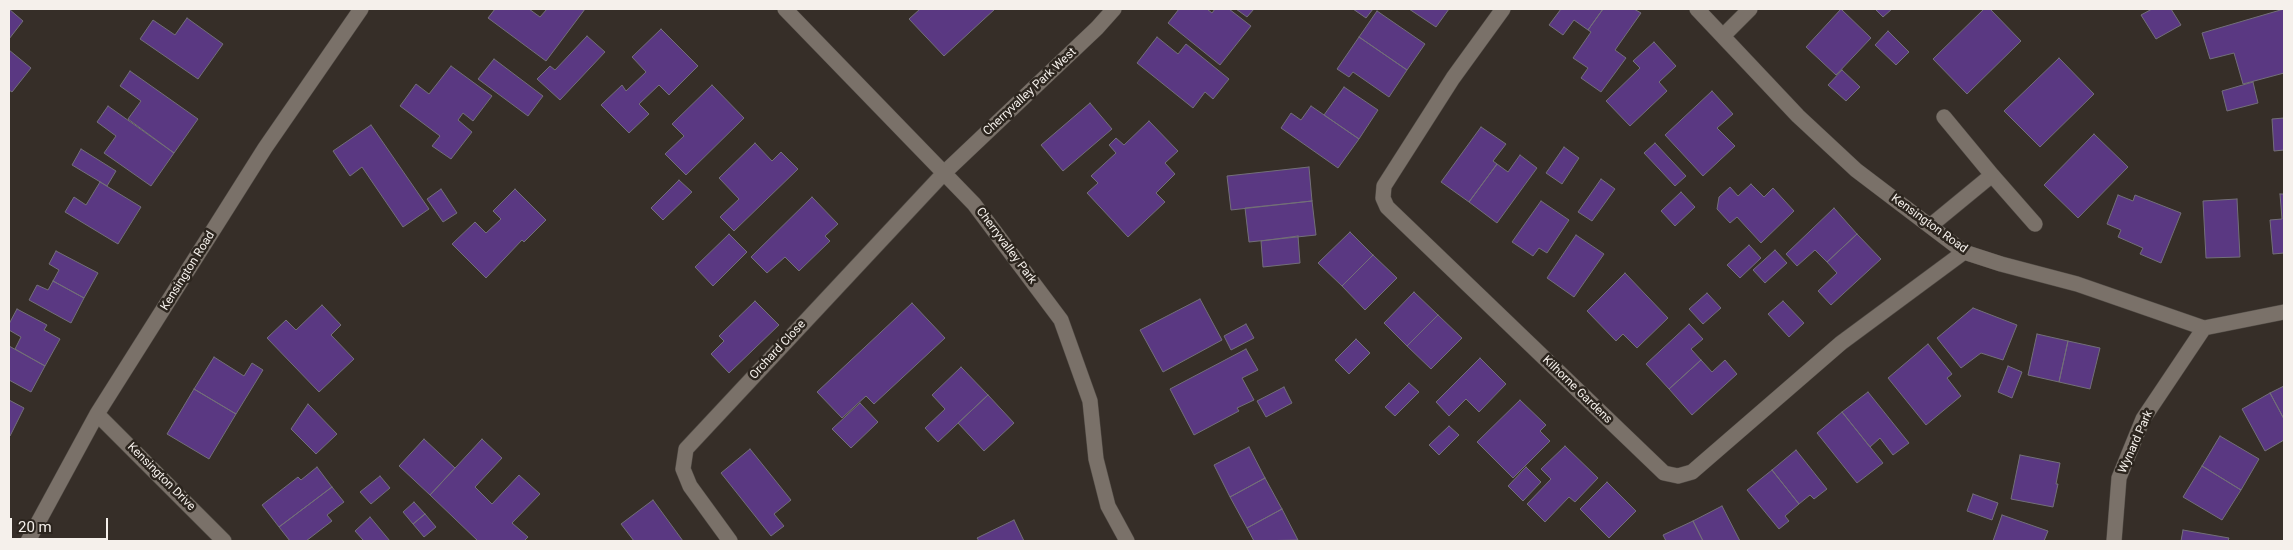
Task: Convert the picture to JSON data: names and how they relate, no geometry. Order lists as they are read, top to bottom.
{
  "streets": {
    "street": [
      "Cherryvalley Park West",
      "Kensington Road",
      "Cherryvalley Park",
      "Orchard Close",
      "Kilhorne Gardens",
      "Wynard Park",
      "Kensington Drive"
    ]
  },
  "crossings": [
    ["Cherryvalley Park West", "Cherryvalley Park"],
    ["Cherryvalley Park West", "Orchard Close"],
    ["Kensington Road", "Kilhorne Gardens"],
    ["Kensington Road", "Wynard Park"],
    ["Kensington Road", "Kensington Drive"],
    ["Cherryvalley Park", "Orchard Close"]
  ],
  "scale_bar": "20 m"
}
